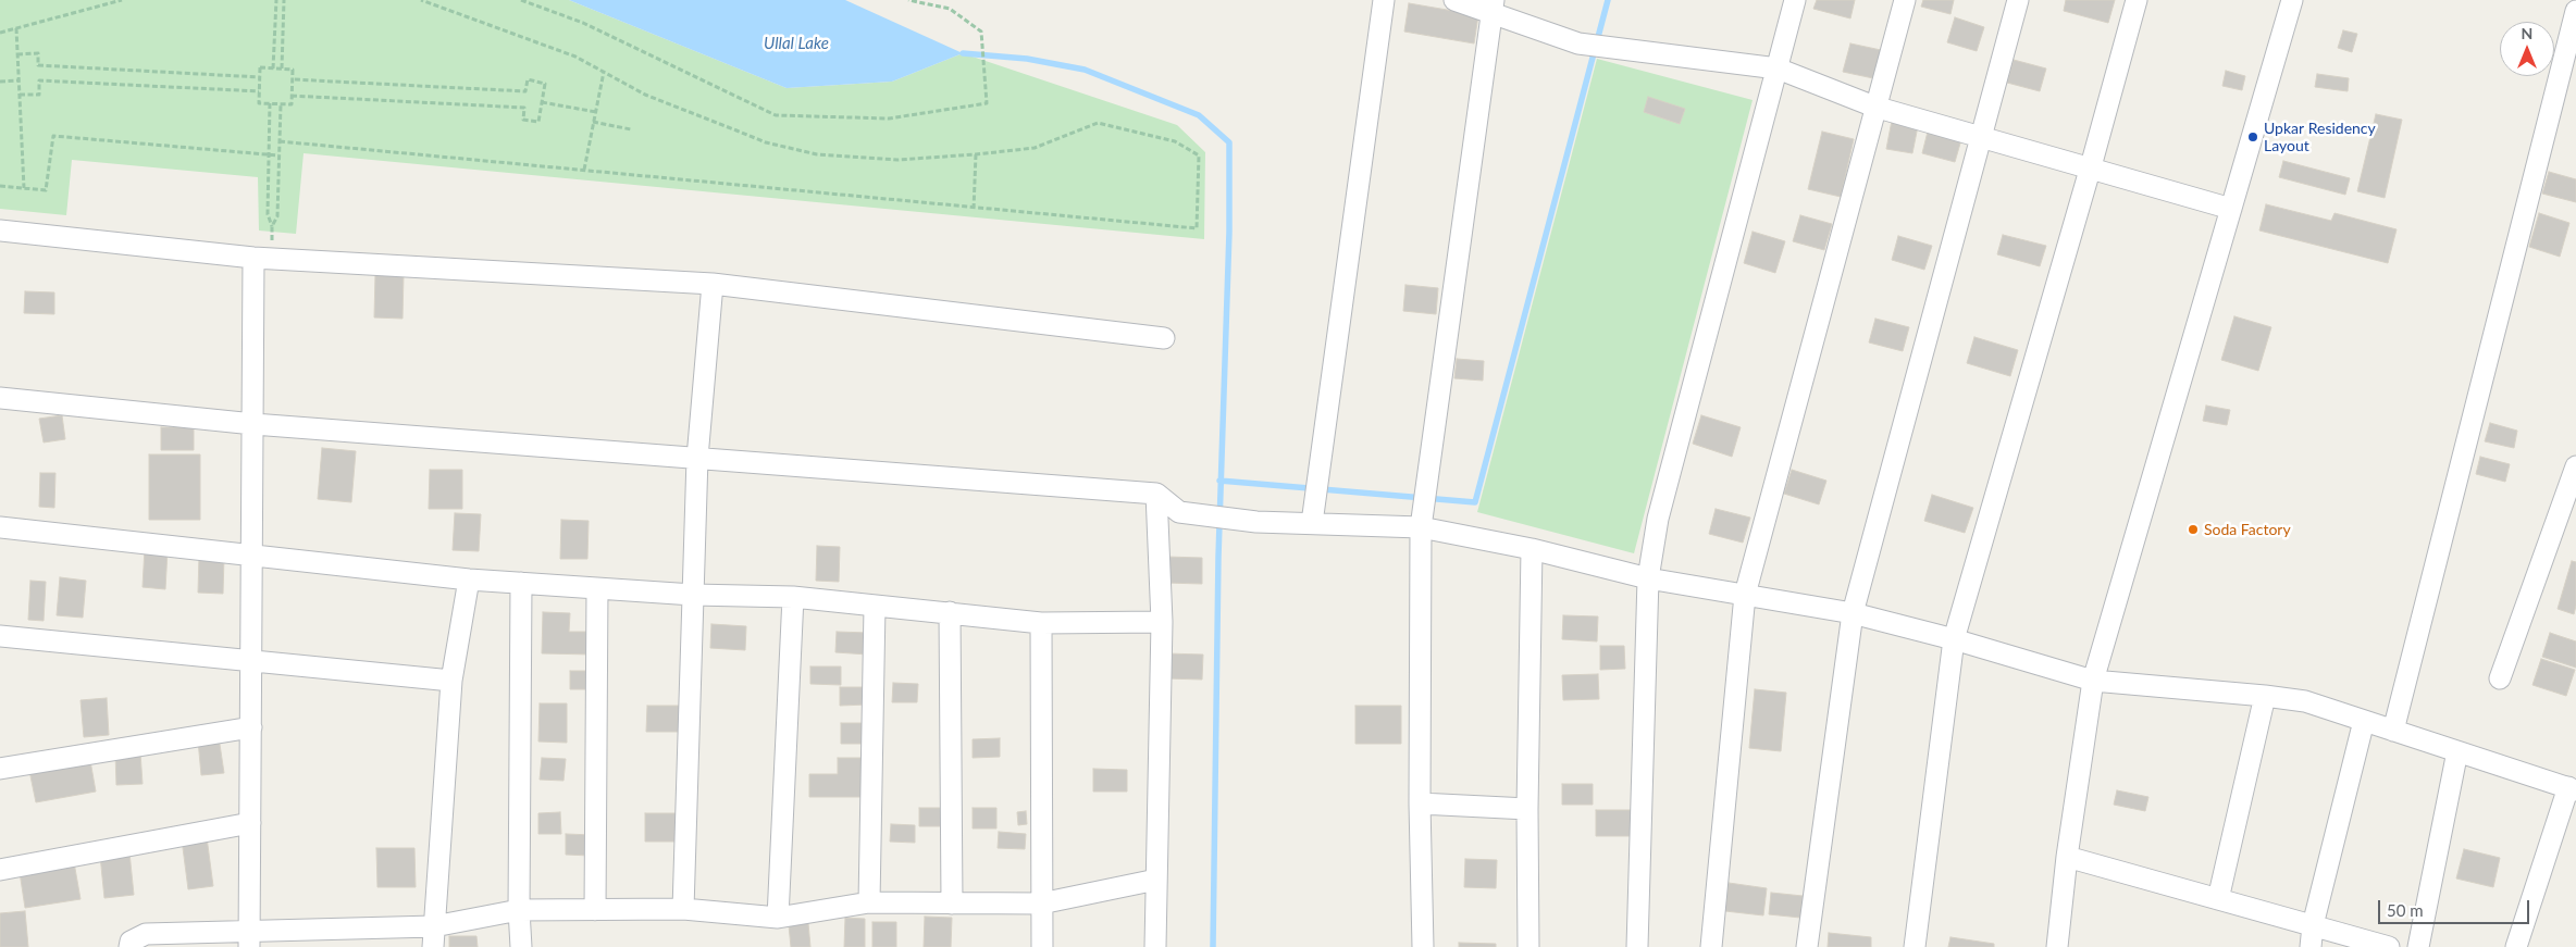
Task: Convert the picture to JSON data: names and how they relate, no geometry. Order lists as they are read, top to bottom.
{
  "water": ["Ullal Lake"],
  "places": ["Upkar Residency Layout", "Soda Factory"],
  "scale_bar": "50 m",
  "north": "top"
}
